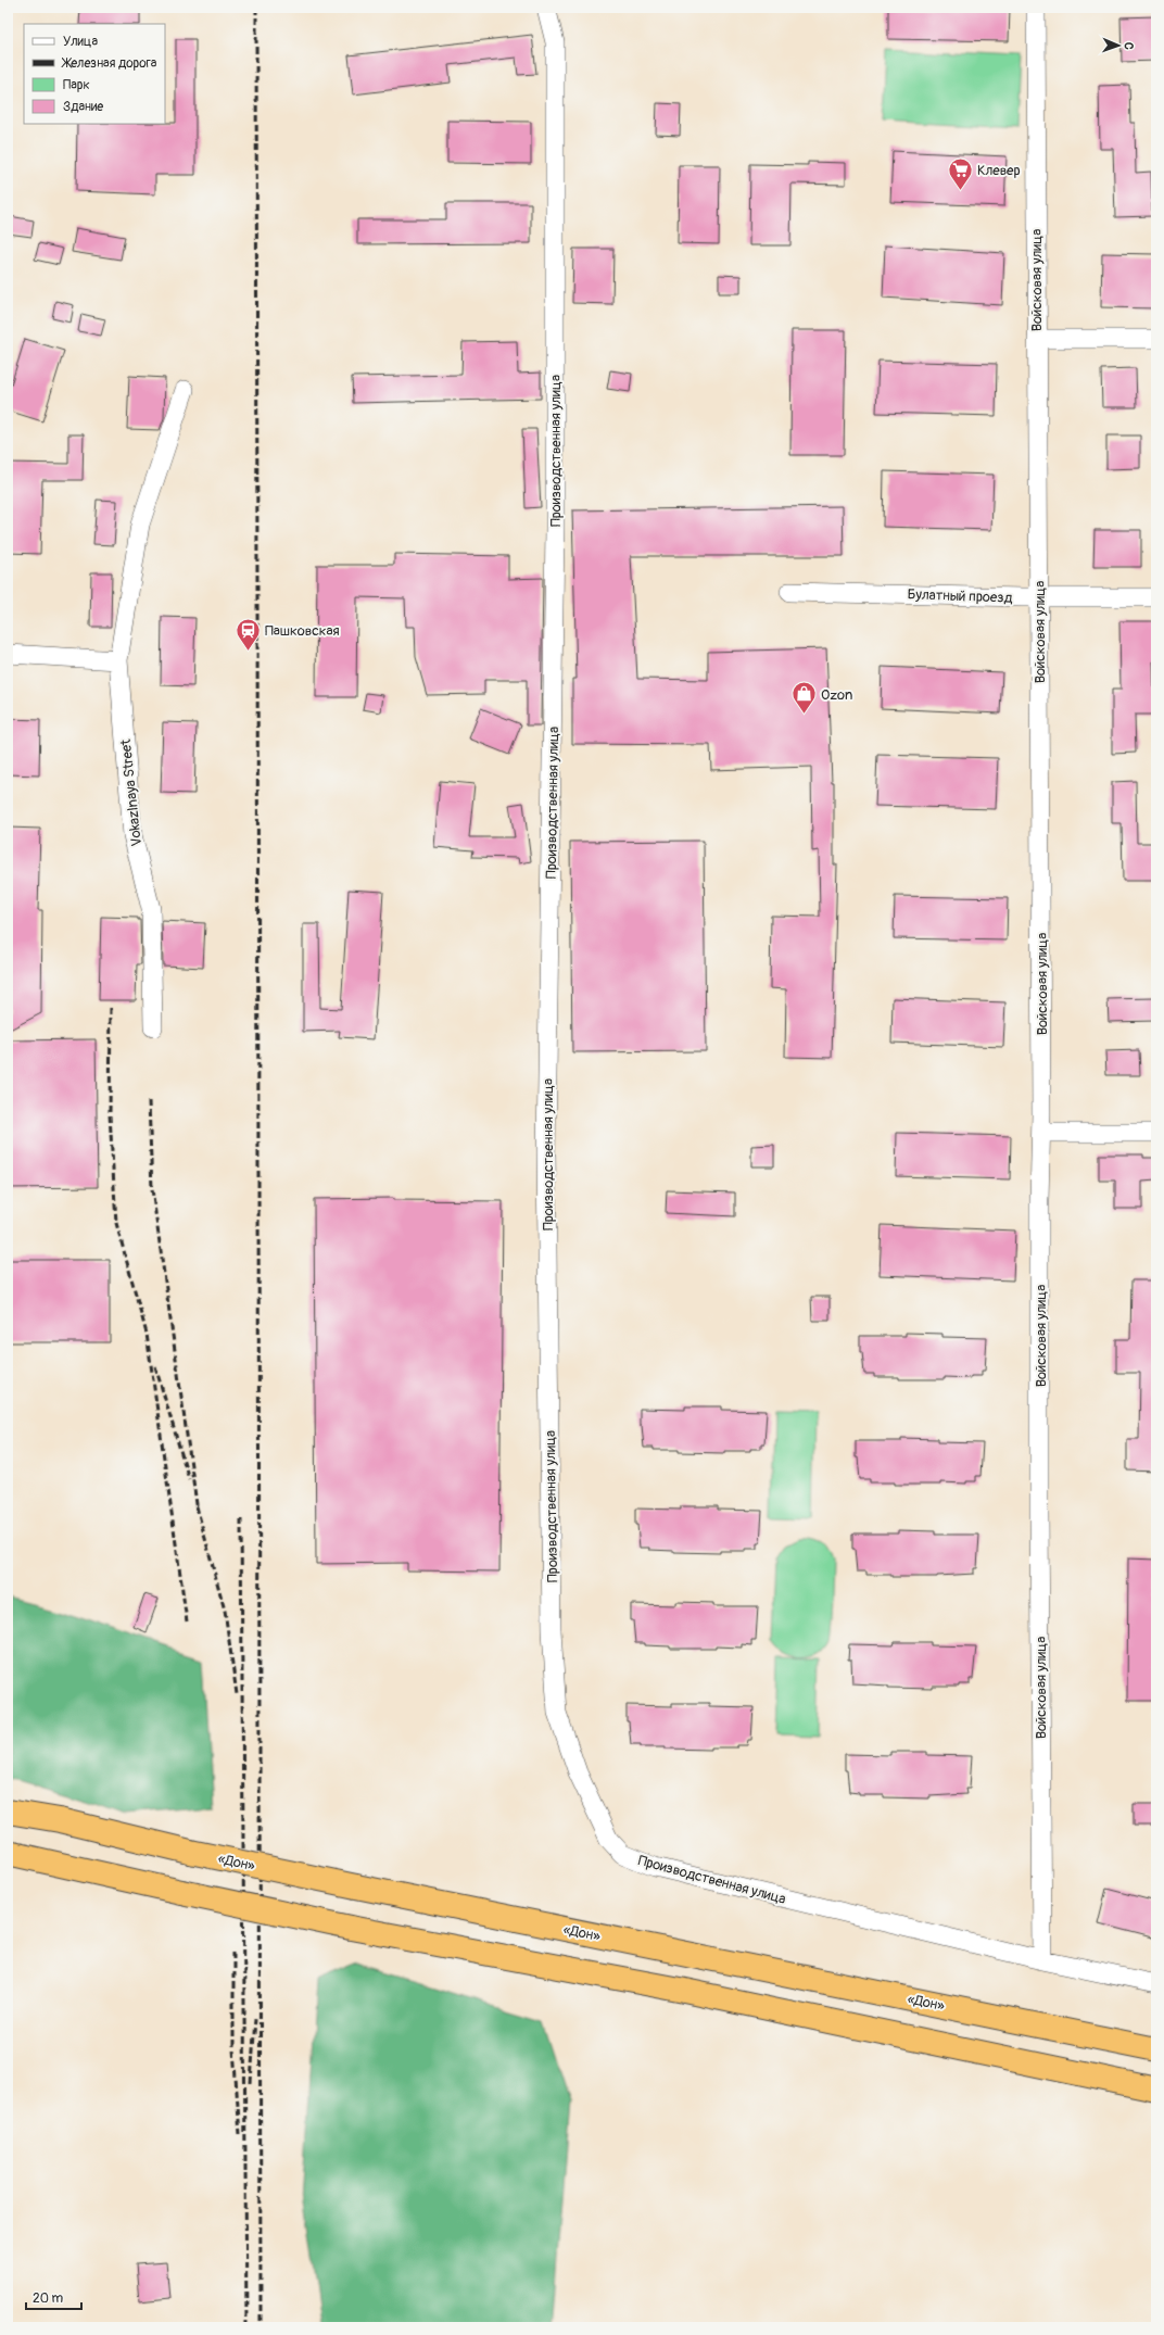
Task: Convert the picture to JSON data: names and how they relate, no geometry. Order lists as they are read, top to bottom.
{
  "streets": {
    "highway": ["«Дон»"],
    "street": [
      "Войсковая улица",
      "Производственная улица",
      "Булатный проезд",
      "Vokazlnaya Street"
    ]
  },
  "crossings": [
    ["Войсковая улица", "Производственная улица"],
    ["Войсковая улица", "Булатный проезд"]
  ],
  "places": {
    "supermarket": ["Клевер"],
    "station": ["Пашковская"],
    "shop": ["Ozon"]
  },
  "legend": [
    "Улица",
    "Железная дорога",
    "Парк",
    "Здание"
  ],
  "scale_bar": "20 m",
  "north": "right"
}
